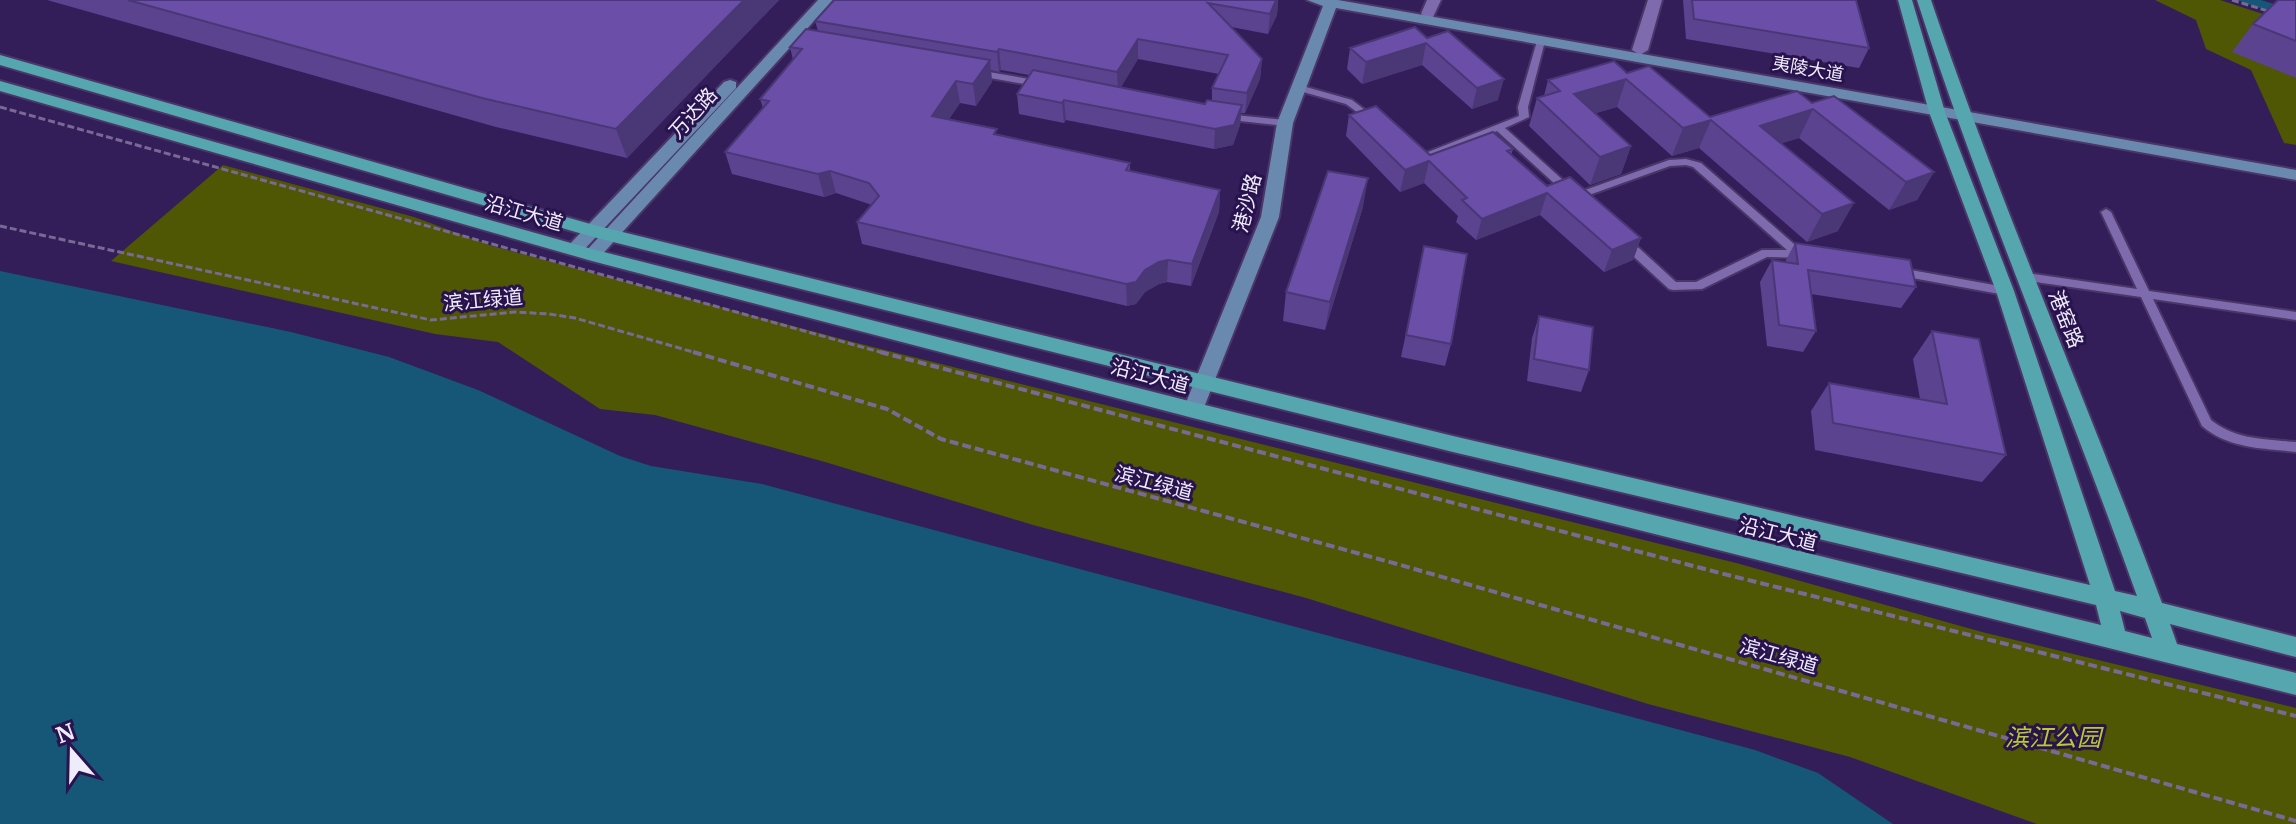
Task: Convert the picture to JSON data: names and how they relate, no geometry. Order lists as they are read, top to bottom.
{
  "streets": {
    "main road": [
      "夷陵大道",
      "万达路",
      "港沙路",
      "沿江大道",
      "港窑路"
    ],
    "path": ["滨江绿道"]
  },
  "crossings": [
    ["夷陵大道", "港沙路"],
    ["夷陵大道", "港窑路"],
    ["万达路", "沿江大道"],
    ["港沙路", "沿江大道"],
    ["沿江大道", "港窑路"]
  ],
  "parks": ["滨江公园"],
  "north": "top"
}
